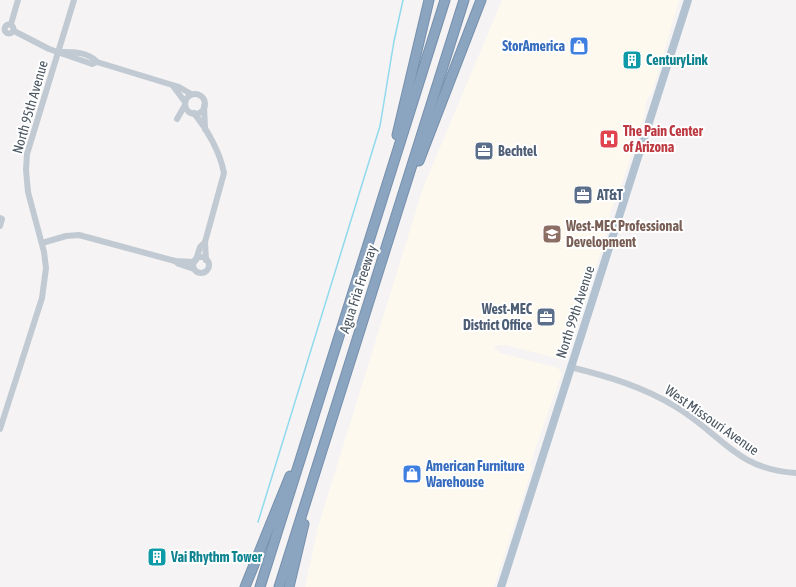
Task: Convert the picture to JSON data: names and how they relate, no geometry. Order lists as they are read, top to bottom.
{
  "streets": {
    "highway": ["Agua Fria Freeway"],
    "main road": ["North 99th Avenue"],
    "street": ["North 95th Avenue", "West Missouri Avenue"]
  },
  "crossings": [
    ["North 99th Avenue", "West Missouri Avenue"]
  ],
  "places": {
    "shop": ["StorAmerica", "American Furniture Warehouse"],
    "building": ["CenturyLink", "Vai Rhythm Tower"],
    "hospital": ["The Pain Center of Arizona"],
    "office": ["Bechtel", "AT&T", "West-MEC District Office"],
    "school or university": ["West-MEC Professional Development"]
  }
}
